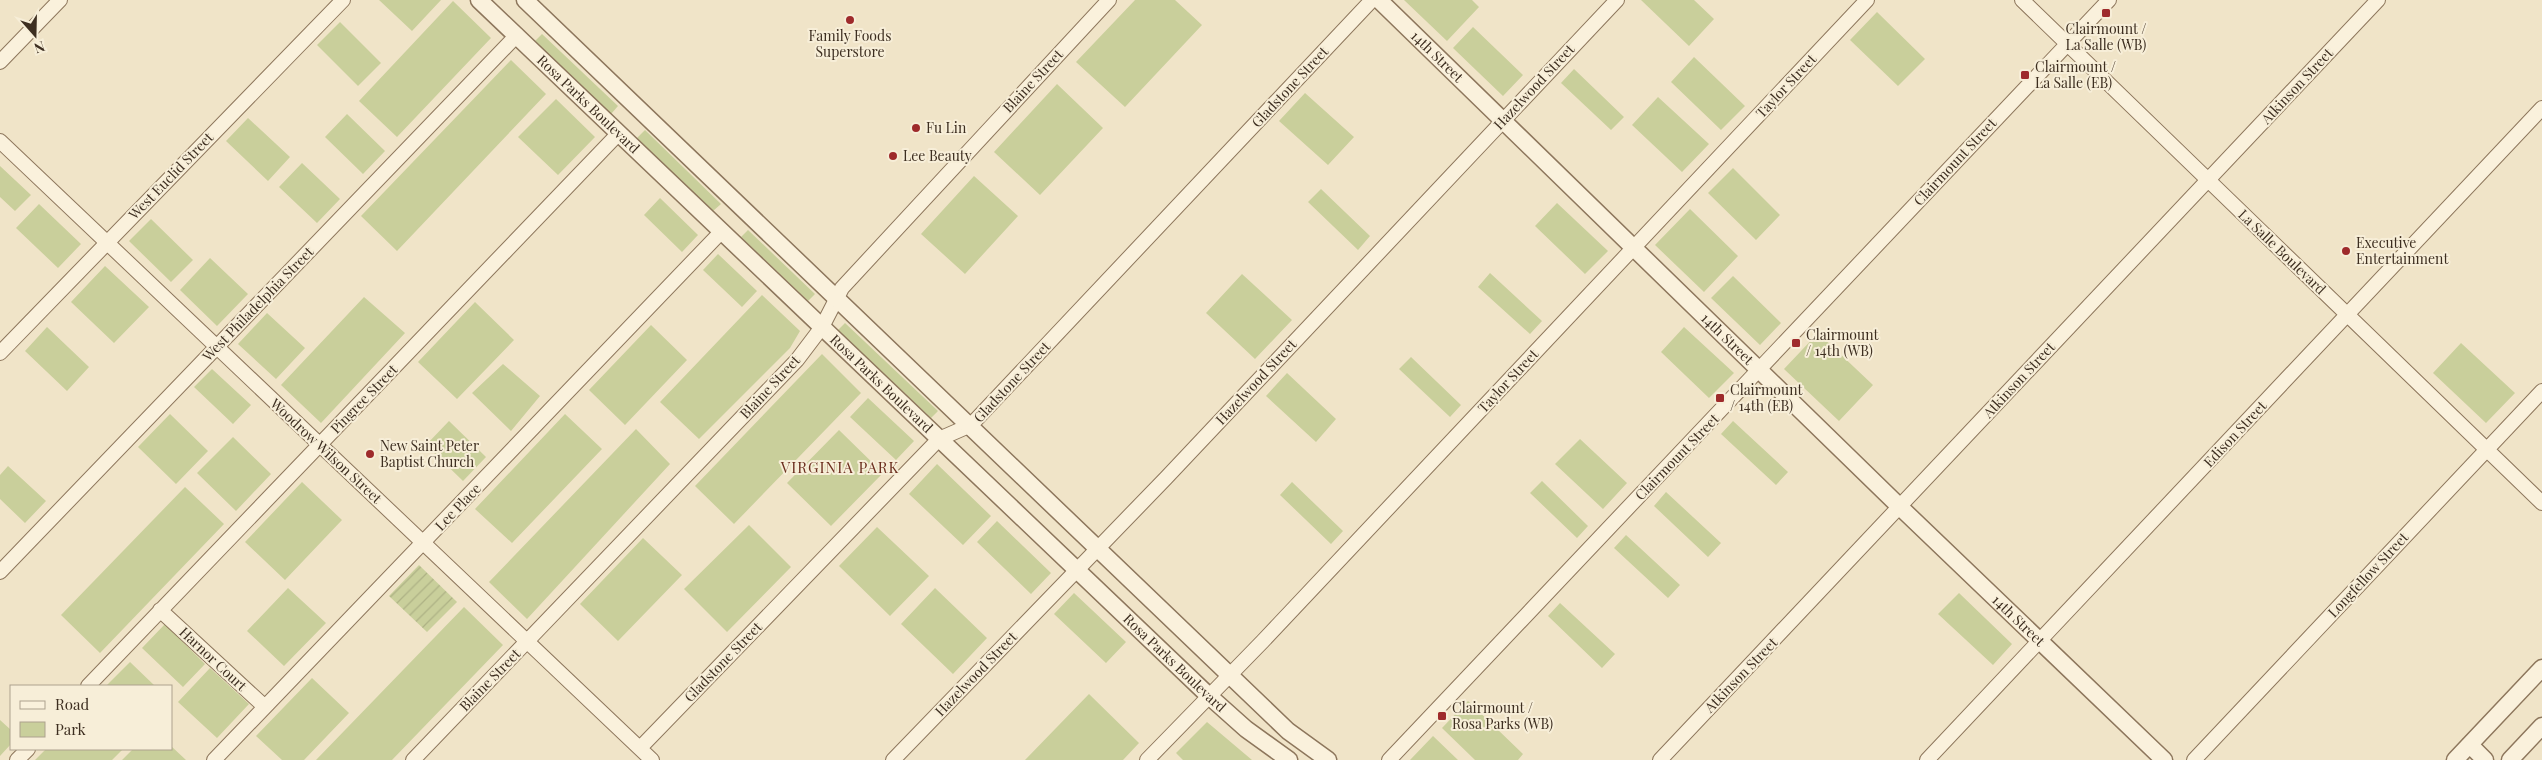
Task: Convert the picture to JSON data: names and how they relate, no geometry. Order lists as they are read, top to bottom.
{
  "streets": {
    "street": [
      "14th Street",
      "Blaine Street",
      "Taylor Street",
      "Atkinson Street",
      "Gladstone Street",
      "Hazelwood Street",
      "Rosa Parks Boulevard",
      "Clairmount Street",
      "West Euclid Street",
      "La Salle Boulevard",
      "West Philadelphia Street",
      "Pingree Street",
      "Edison Street",
      "Woodrow Wilson Street",
      "Lee Place",
      "Longfellow Street",
      "Harnor Court"
    ]
  },
  "crossings": [
    ["14th Street", "Taylor Street"],
    ["14th Street", "Atkinson Street"],
    ["14th Street", "Hazelwood Street"],
    ["14th Street", "Clairmount Street"],
    ["14th Street", "Edison Street"],
    ["Blaine Street", "Rosa Parks Boulevard"],
    ["Blaine Street", "Woodrow Wilson Street"],
    ["Taylor Street", "Rosa Parks Boulevard"],
    ["Atkinson Street", "La Salle Boulevard"],
    ["Gladstone Street", "Rosa Parks Boulevard"],
    ["Gladstone Street", "Woodrow Wilson Street"],
    ["Hazelwood Street", "Rosa Parks Boulevard"],
    ["Rosa Parks Boulevard", "West Philadelphia Street"],
    ["Rosa Parks Boulevard", "Pingree Street"],
    ["Rosa Parks Boulevard", "Lee Place"],
    ["Clairmount Street", "La Salle Boulevard"],
    ["West Euclid Street", "Woodrow Wilson Street"],
    ["La Salle Boulevard", "Edison Street"],
    ["La Salle Boulevard", "Longfellow Street"],
    ["West Philadelphia Street", "Woodrow Wilson Street"],
    ["Pingree Street", "Woodrow Wilson Street"],
    ["Pingree Street", "Harnor Court"],
    ["Woodrow Wilson Street", "Lee Place"],
    ["Lee Place", "Harnor Court"]
  ],
  "districts": ["VIRGINIA PARK"],
  "places": {
    "transit": [
      "Clairmount / La Salle (WB)",
      "Clairmount / La Salle (EB)",
      "Clairmount / 14th (WB)",
      "Clairmount / 14th (EB)",
      "Clairmount / Rosa Parks (WB)"
    ],
    "other": [
      "Family Foods Superstore",
      "Fu Lin",
      "Lee Beauty",
      "Executive Entertainment",
      "New Saint Peter Baptist Church"
    ]
  },
  "legend": ["Road", "Park"],
  "north": "bottom"
}
